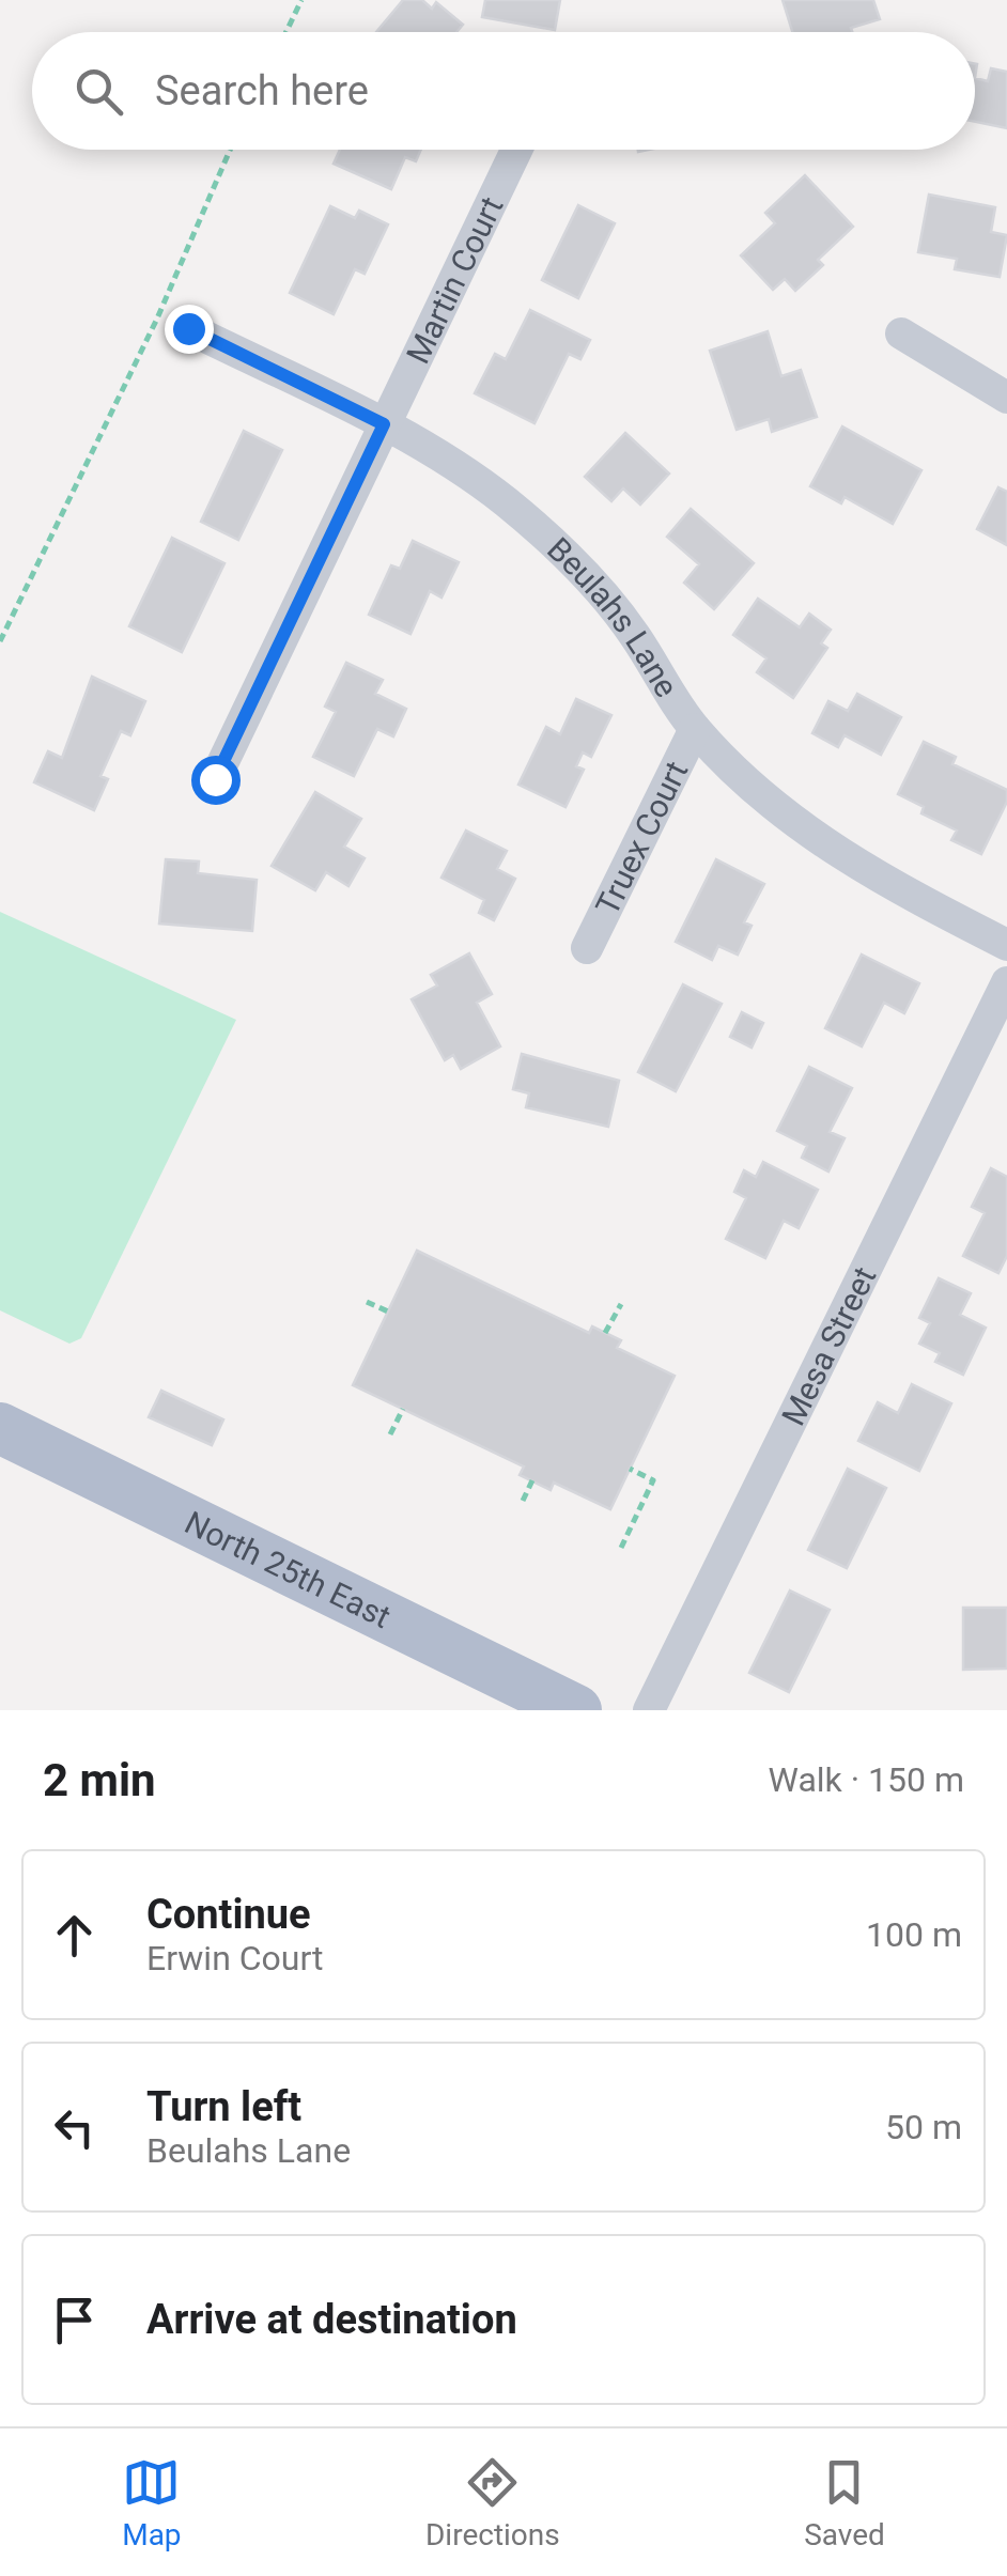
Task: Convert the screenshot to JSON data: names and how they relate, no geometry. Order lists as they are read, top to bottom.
{
  "streets": {
    "main road": ["North 25th East"],
    "street": [
      "Martin Court",
      "Beulahs Lane",
      "Truex Court",
      "Mesa Street"
    ]
  },
  "crossings": [
    ["Martin Court", "Beulahs Lane"],
    ["Beulahs Lane", "Truex Court"]
  ],
  "page": {
    "search": "Search here",
    "heading": ["2 min", "Walk · 150 m"],
    "list": [
      ["Continue", "Erwin Court", "100 m"],
      ["Turn left", "Beulahs Lane", "50 m"],
      "Arrive at destination"
    ],
    "nav": ["Map", "Directions", "Saved"]
  }
}
